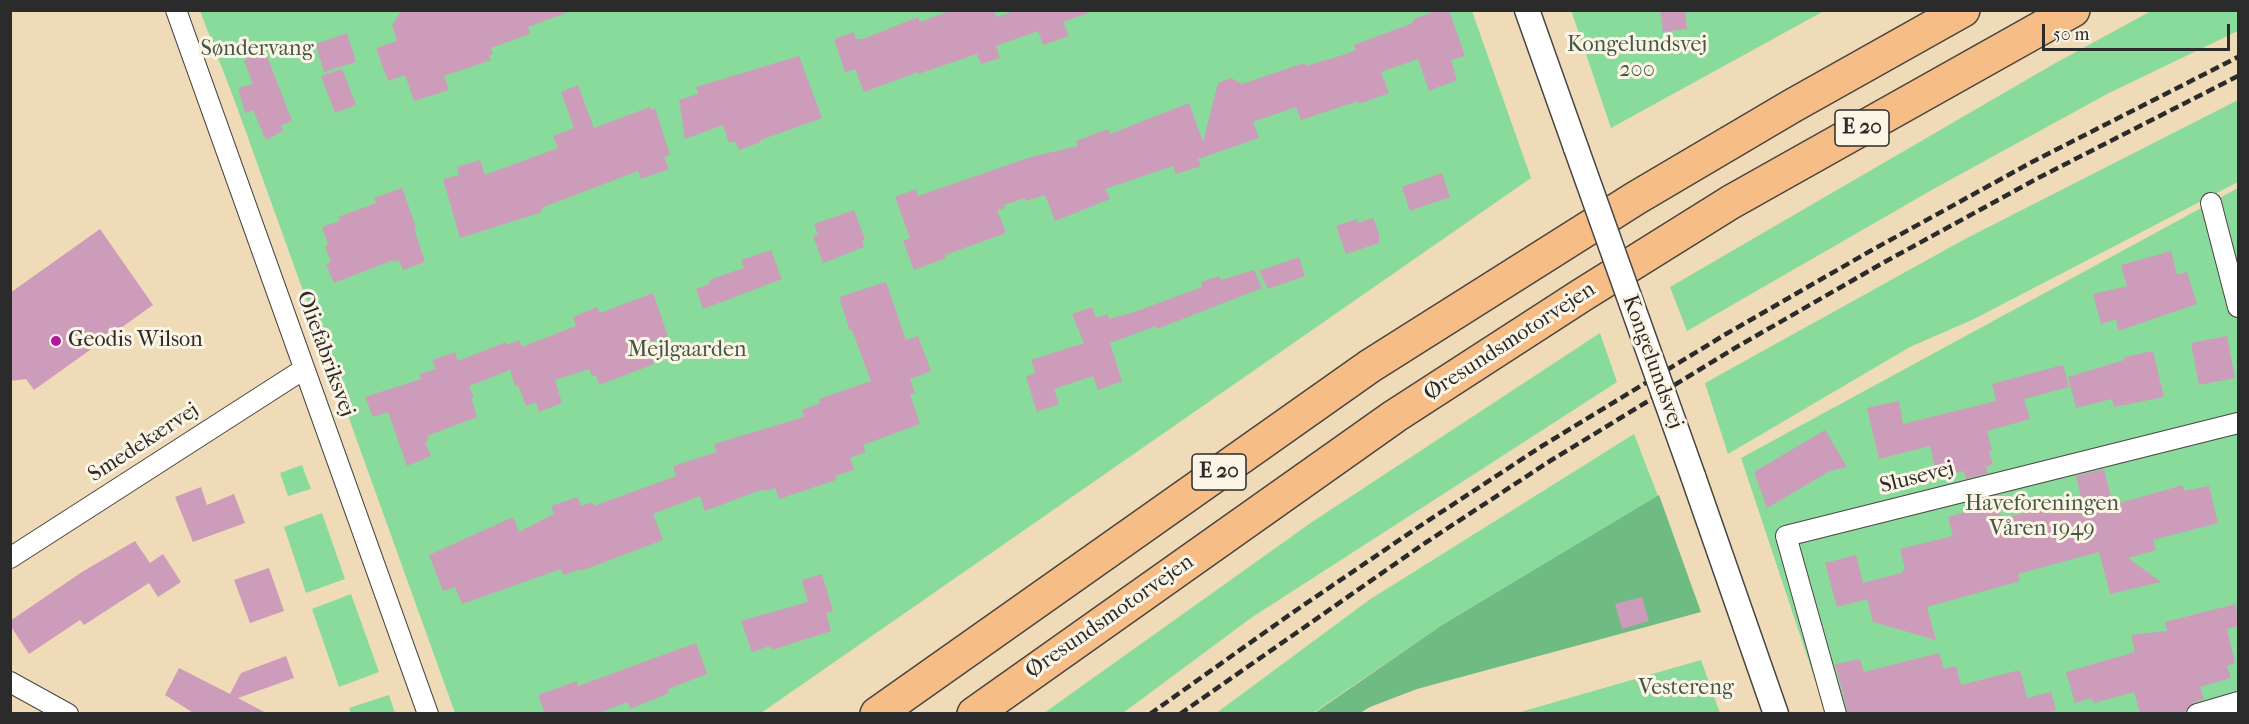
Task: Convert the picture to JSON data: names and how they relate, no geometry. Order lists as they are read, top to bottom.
{
  "streets": {
    "highway": ["E 20", "Øresundsmotorvejen"],
    "street": [
      "Oliefabriksvej",
      "Kongelundsvej",
      "Smedekærvej",
      "Slusevej"
    ]
  },
  "crossings": [
    ["Oliefabriksvej", "Smedekærvej"]
  ],
  "parks": [
    "Kongelundsvej 200",
    "Søndervang",
    "Mejlgaarden",
    "Haveforeningen Våren 1949",
    "Vestereng"
  ],
  "places": ["Geodis Wilson"],
  "scale_bar": "50 m"
}
